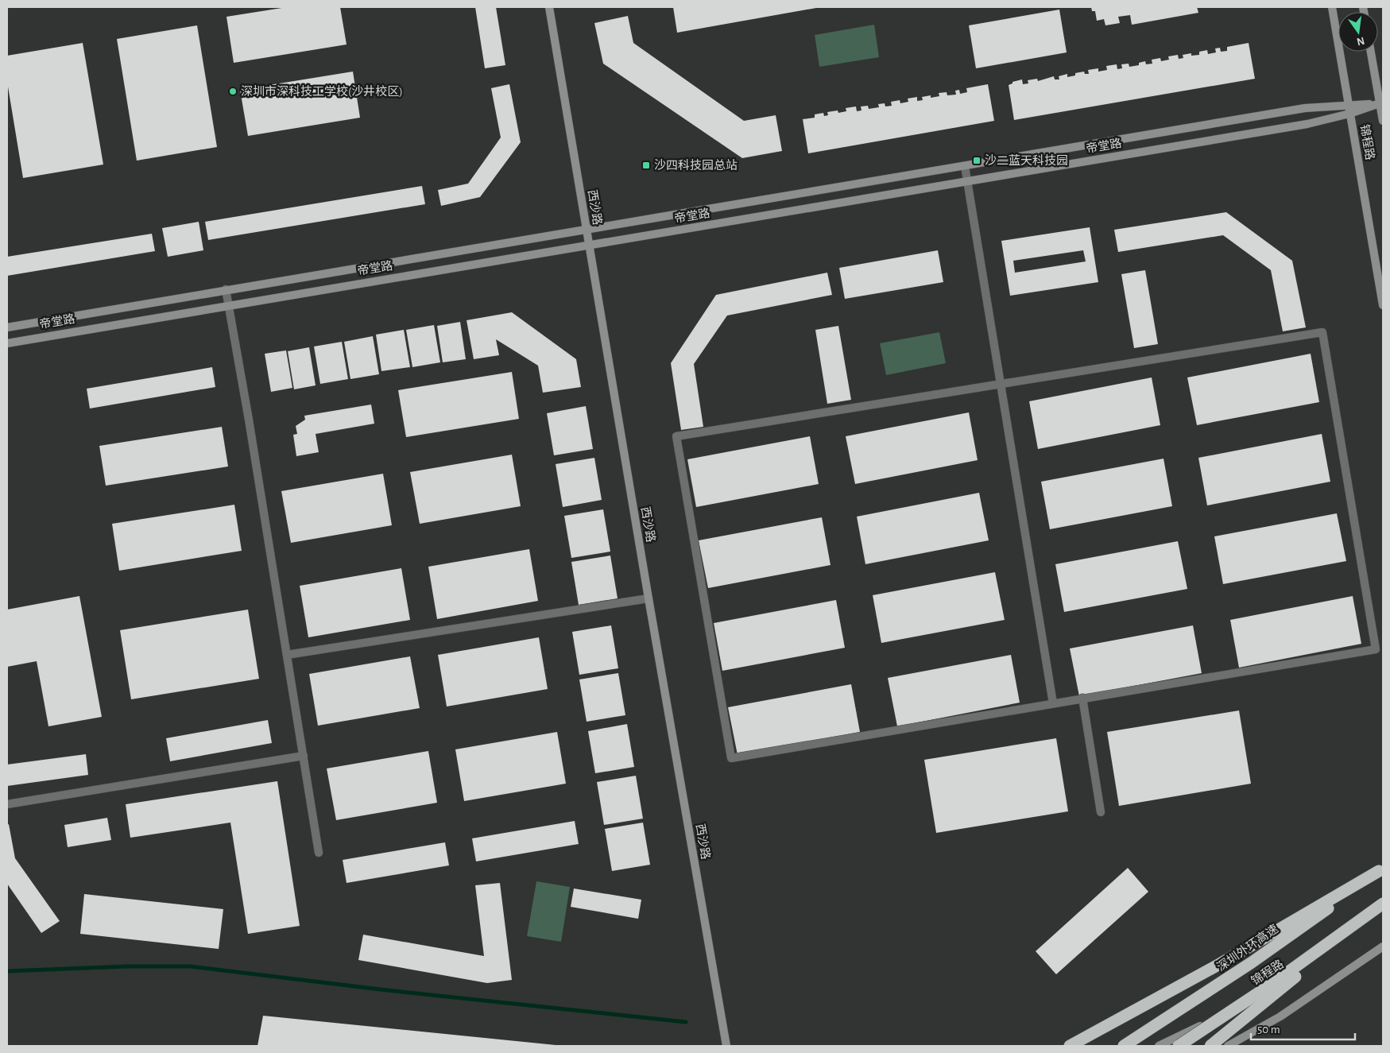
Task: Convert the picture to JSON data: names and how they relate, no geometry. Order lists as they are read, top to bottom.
{
  "streets": {
    "highway": ["深圳外环高速"],
    "street": ["锦程路", "帝堂路", "西沙路"]
  },
  "crossings": [
    ["锦程路", "帝堂路"],
    ["帝堂路", "西沙路"]
  ],
  "places": {
    "other": ["深圳市深科技工学校(沙井校区)"],
    "transit": ["沙二蓝天科技园", "沙四科技园总站"]
  },
  "scale_bar": "50 m",
  "north": "bottom"
}
